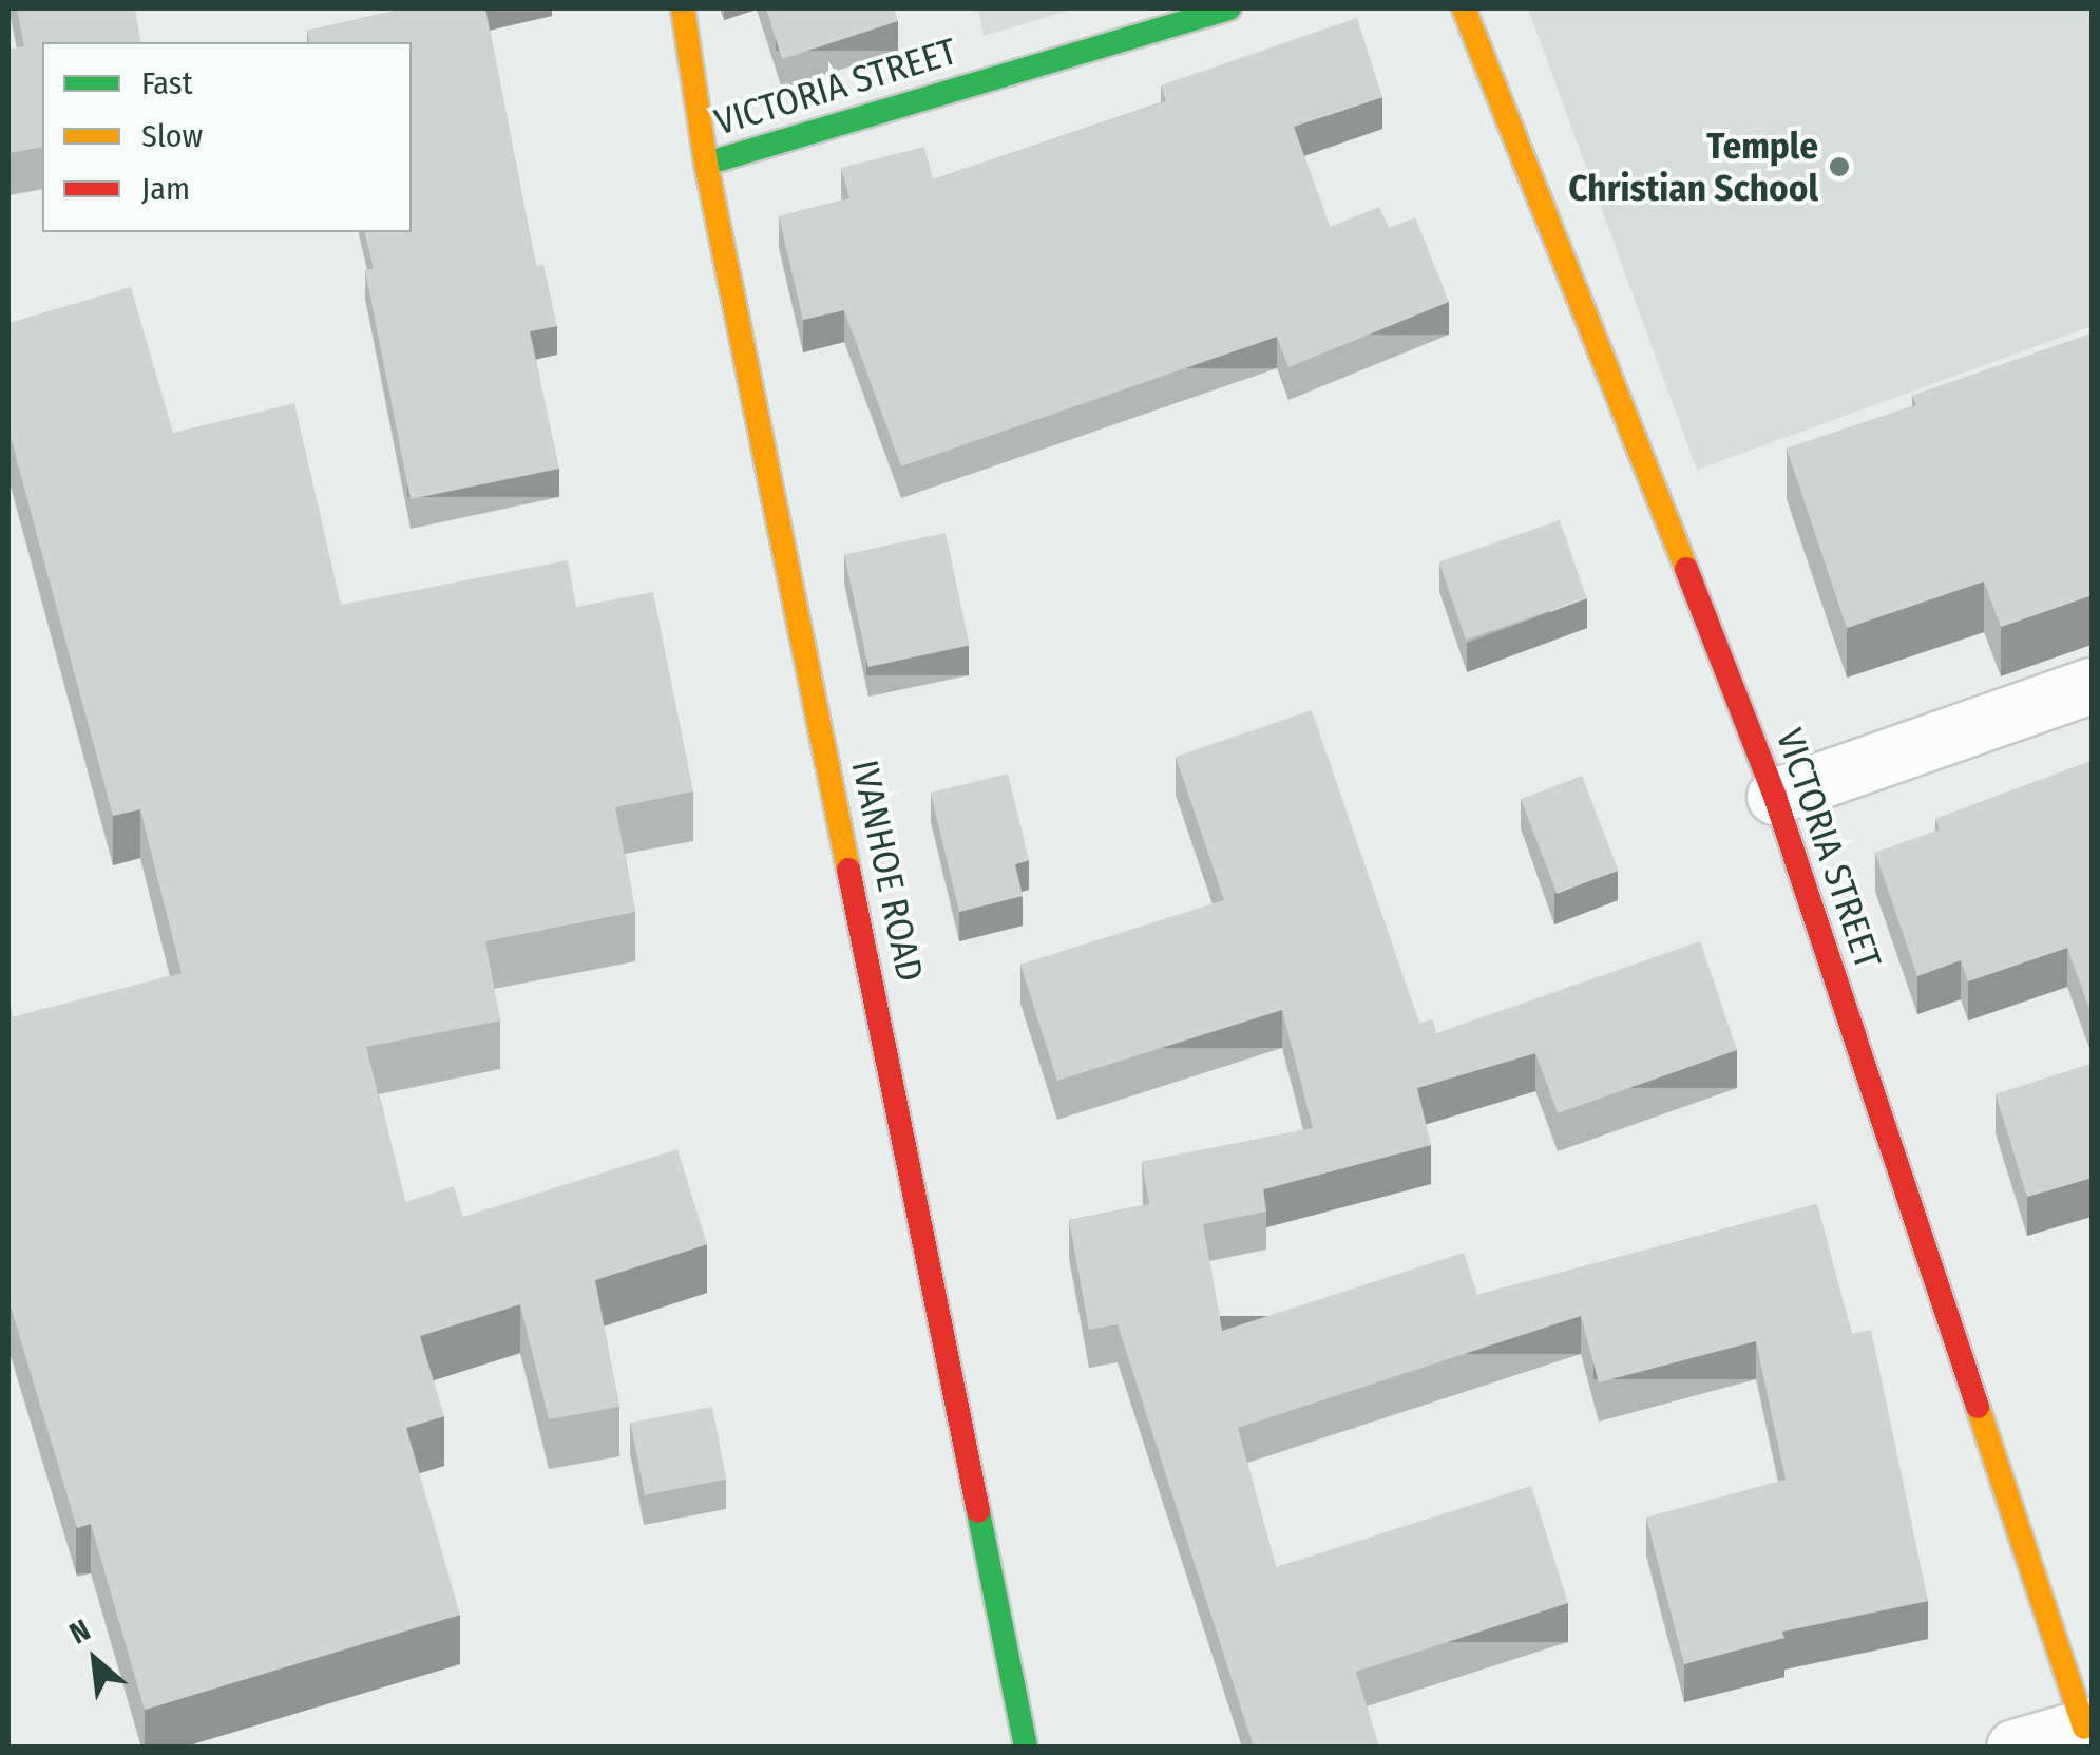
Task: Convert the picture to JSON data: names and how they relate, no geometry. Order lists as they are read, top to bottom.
{
  "streets": {
    "street": ["VICTORIA STREET", "IVANHOE ROAD"]
  },
  "crossings": [
    ["VICTORIA STREET", "IVANHOE ROAD"]
  ],
  "places": ["Temple Christian School"],
  "legend": ["Fast", "Slow", "Jam"],
  "north": "top left"
}
